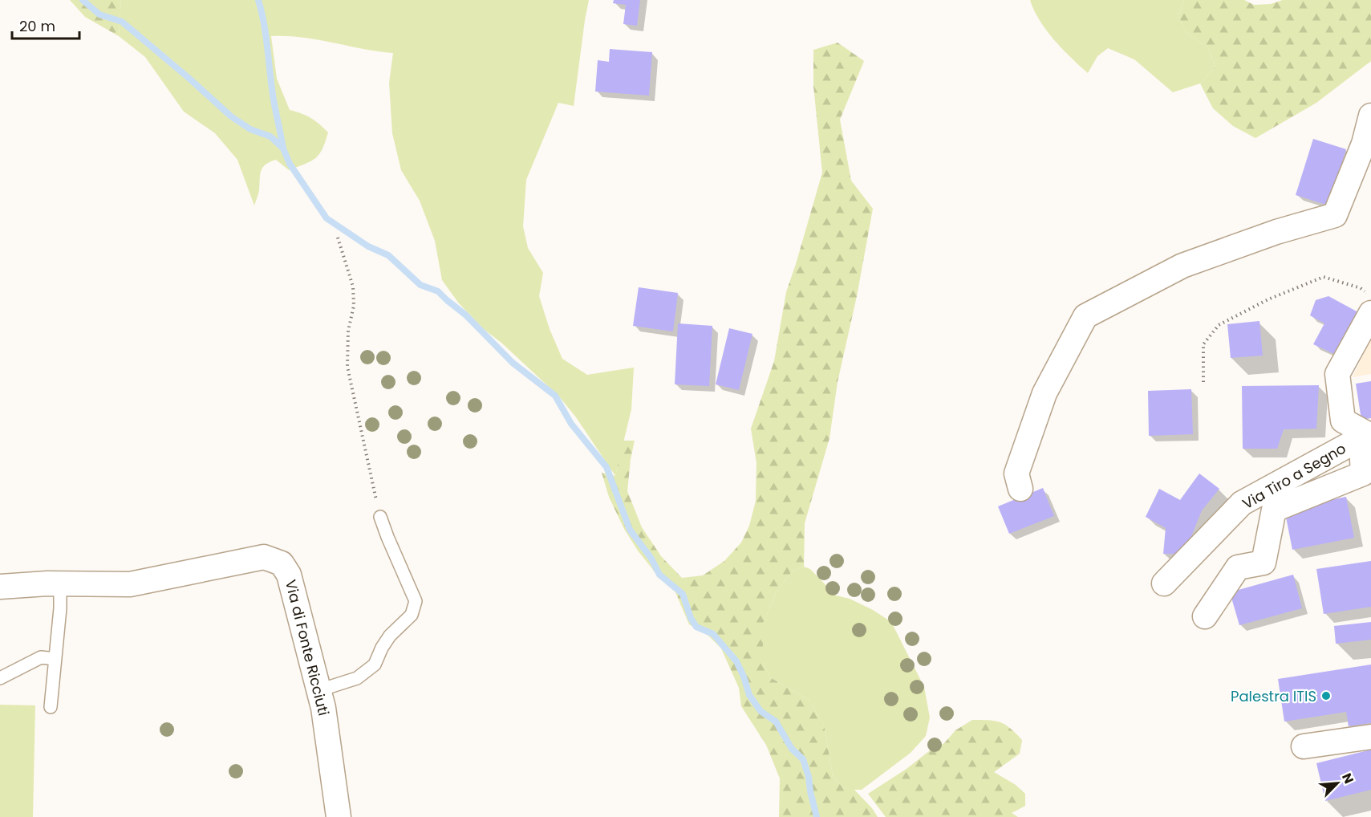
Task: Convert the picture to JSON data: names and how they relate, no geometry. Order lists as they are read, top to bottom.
{
  "streets": {
    "street": ["Via Tiro a Segno", "Via di Fonte Ricciuti"]
  },
  "places": ["Palestra ITIS"],
  "scale_bar": "20 m",
  "north": "top right"
}
